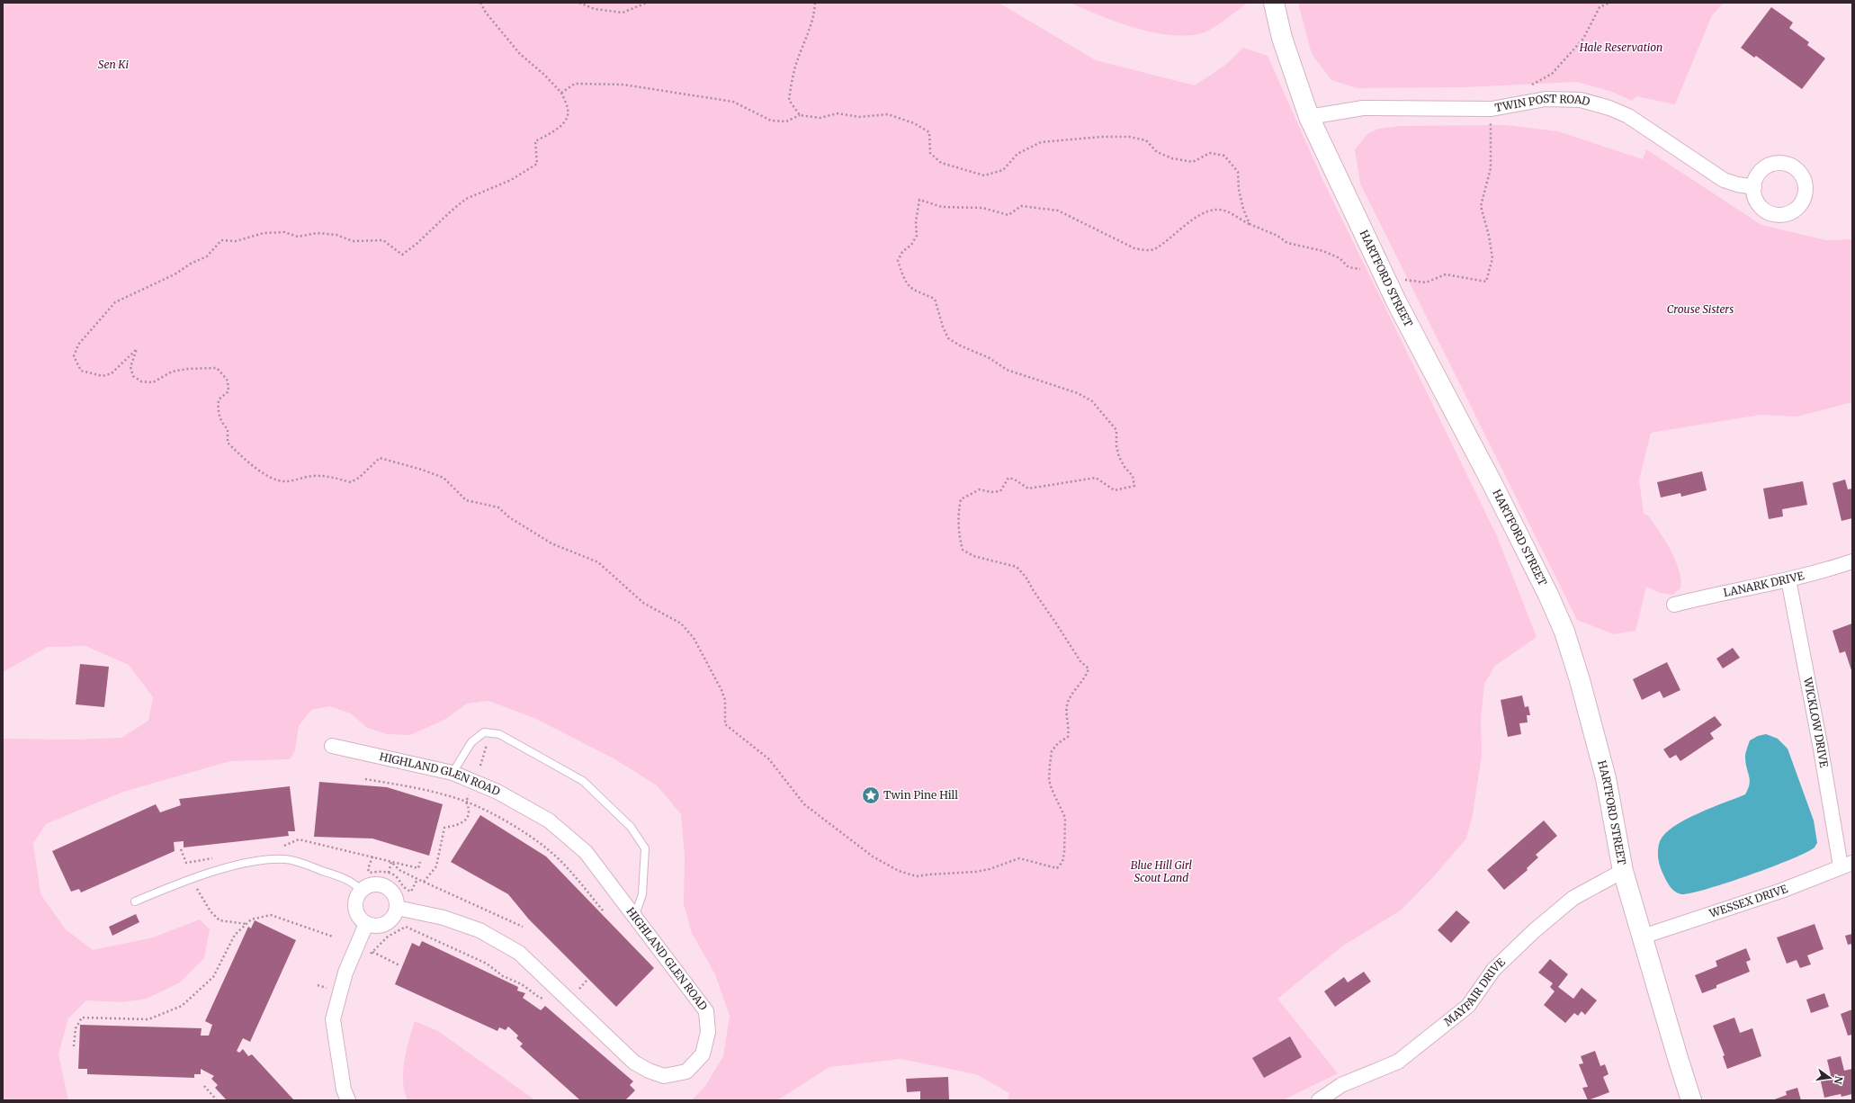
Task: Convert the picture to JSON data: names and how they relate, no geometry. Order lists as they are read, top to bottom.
{
  "streets": {
    "street": [
      "TWIN POST ROAD",
      "HARTFORD STREET",
      "LANARK DRIVE",
      "WICKLOW DRIVE",
      "HIGHLAND GLEN ROAD",
      "WESSEX DRIVE",
      "MAYFAIR DRIVE"
    ]
  },
  "crossings": [
    ["TWIN POST ROAD", "HARTFORD STREET"],
    ["HARTFORD STREET", "WESSEX DRIVE"],
    ["HARTFORD STREET", "MAYFAIR DRIVE"],
    ["LANARK DRIVE", "WICKLOW DRIVE"],
    ["WICKLOW DRIVE", "WESSEX DRIVE"]
  ],
  "parks": [
    "Hale Reservation",
    "Sen Ki",
    "Crouse Sisters",
    "Blue Hill Girl Scout Land"
  ],
  "places": {
    "place": ["Twin Pine Hill"]
  },
  "north": "right"
}
